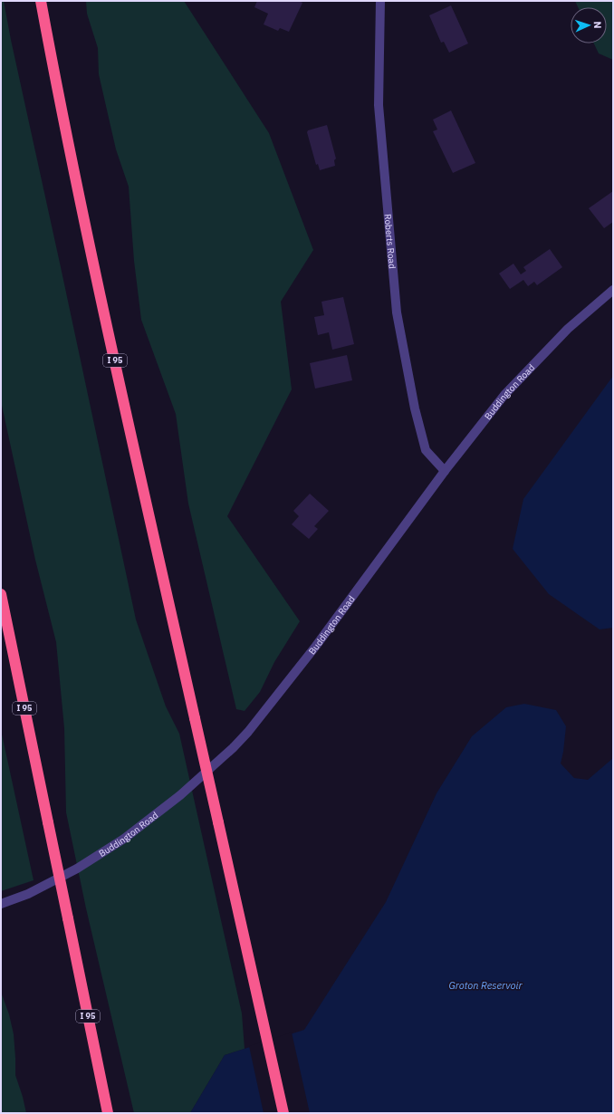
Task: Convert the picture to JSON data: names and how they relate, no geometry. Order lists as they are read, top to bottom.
{
  "streets": {
    "highway": ["I 95"],
    "street": ["Roberts Road", "Buddington Road"]
  },
  "crossings": [
    ["Roberts Road", "Buddington Road"]
  ],
  "water": ["Groton Reservoir"],
  "north": "right"
}
